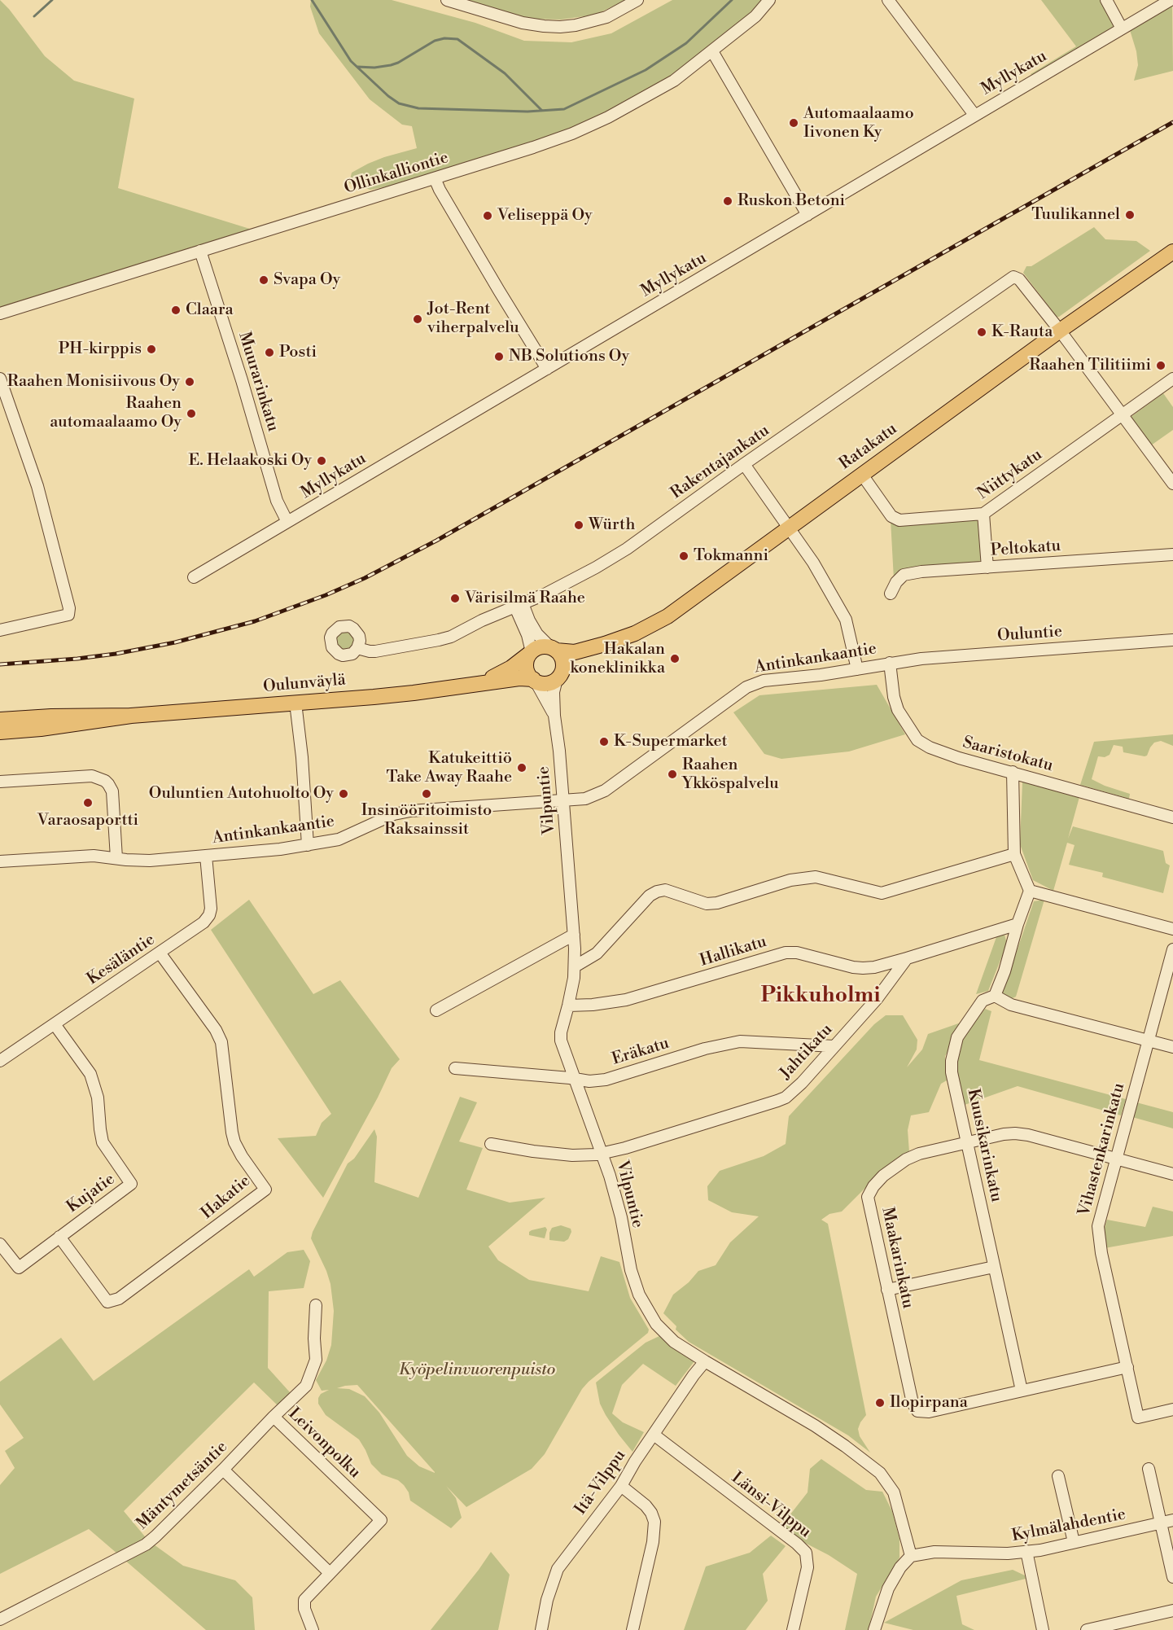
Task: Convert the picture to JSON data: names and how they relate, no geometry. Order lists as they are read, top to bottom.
{
  "streets": {
    "main road": ["Ratakatu", "Oulunväylä"],
    "street": [
      "Myllykatu",
      "Ollinkalliontie",
      "Muurarinkatu",
      "Rakentajankatu",
      "Niittykatu",
      "Peltokatu",
      "Ouluntie",
      "Antinkankaantie",
      "Saaristokatu",
      "Vilpuntie",
      "Hallikatu",
      "Kesäläntie",
      "Eräkatu",
      "Jahtikatu",
      "Kuusikarinkatu",
      "Vihastenkarinkatu",
      "Kujatie",
      "Hakatie",
      "Maakarinkatu",
      "Leivonpolku",
      "Itä-Vilppu",
      "Mäntymetsäntie",
      "Länsi-Vilppu",
      "Kylmälahdentie"
    ]
  },
  "crossings": [
    ["Myllykatu", "Muurarinkatu"],
    ["Ollinkalliontie", "Muurarinkatu"],
    ["Ratakatu", "Rakentajankatu"],
    ["Ratakatu", "Niittykatu"],
    ["Ratakatu", "Oulunväylä"],
    ["Ratakatu", "Vilpuntie"],
    ["Ouluntie", "Antinkankaantie"],
    ["Ouluntie", "Saaristokatu"],
    ["Antinkankaantie", "Saaristokatu"],
    ["Antinkankaantie", "Vilpuntie"],
    ["Antinkankaantie", "Kesäläntie"],
    ["Oulunväylä", "Vilpuntie"],
    ["Vilpuntie", "Hallikatu"],
    ["Vilpuntie", "Eräkatu"],
    ["Vilpuntie", "Jahtikatu"],
    ["Vilpuntie", "Itä-Vilppu"],
    ["Vilpuntie", "Kylmälahdentie"],
    ["Hallikatu", "Jahtikatu"],
    ["Kesäläntie", "Kujatie"],
    ["Kesäläntie", "Hakatie"],
    ["Eräkatu", "Jahtikatu"],
    ["Kuusikarinkatu", "Maakarinkatu"],
    ["Vihastenkarinkatu", "Maakarinkatu"],
    ["Kujatie", "Hakatie"],
    ["Leivonpolku", "Mäntymetsäntie"],
    ["Itä-Vilppu", "Länsi-Vilppu"]
  ],
  "districts": ["Pikkuholmi"],
  "parks": ["Kyöpelinvuorenpuisto"],
  "places": [
    "Automaalaamo Iivonen Ky",
    "Ruskon Betoni",
    "Tuulikannel",
    "Veliseppä Oy",
    "Svapa Oy",
    "Claara",
    "Jot-Rent viherpalvelu",
    "K-Rauta",
    "PH-kirppis",
    "Posti",
    "NB Solutions Oy",
    "Raahen Tilitiimi",
    "Raahen Monisiivous Oy",
    "Raahen automaalaamo Oy",
    "E. Helaakoski Oy",
    "Würth",
    "Tokmanni",
    "Värisilmä Raahe",
    "Hakalan koneklinikka",
    "K-Supermarket",
    "Katukeittiö Take Away Raahe",
    "Raahen Ykköspalvelu",
    "Ouluntien Autohuolto Oy",
    "Insinööritoimisto Raksainssit",
    "Varaosaportti",
    "Ilopirpana"
  ]
}
